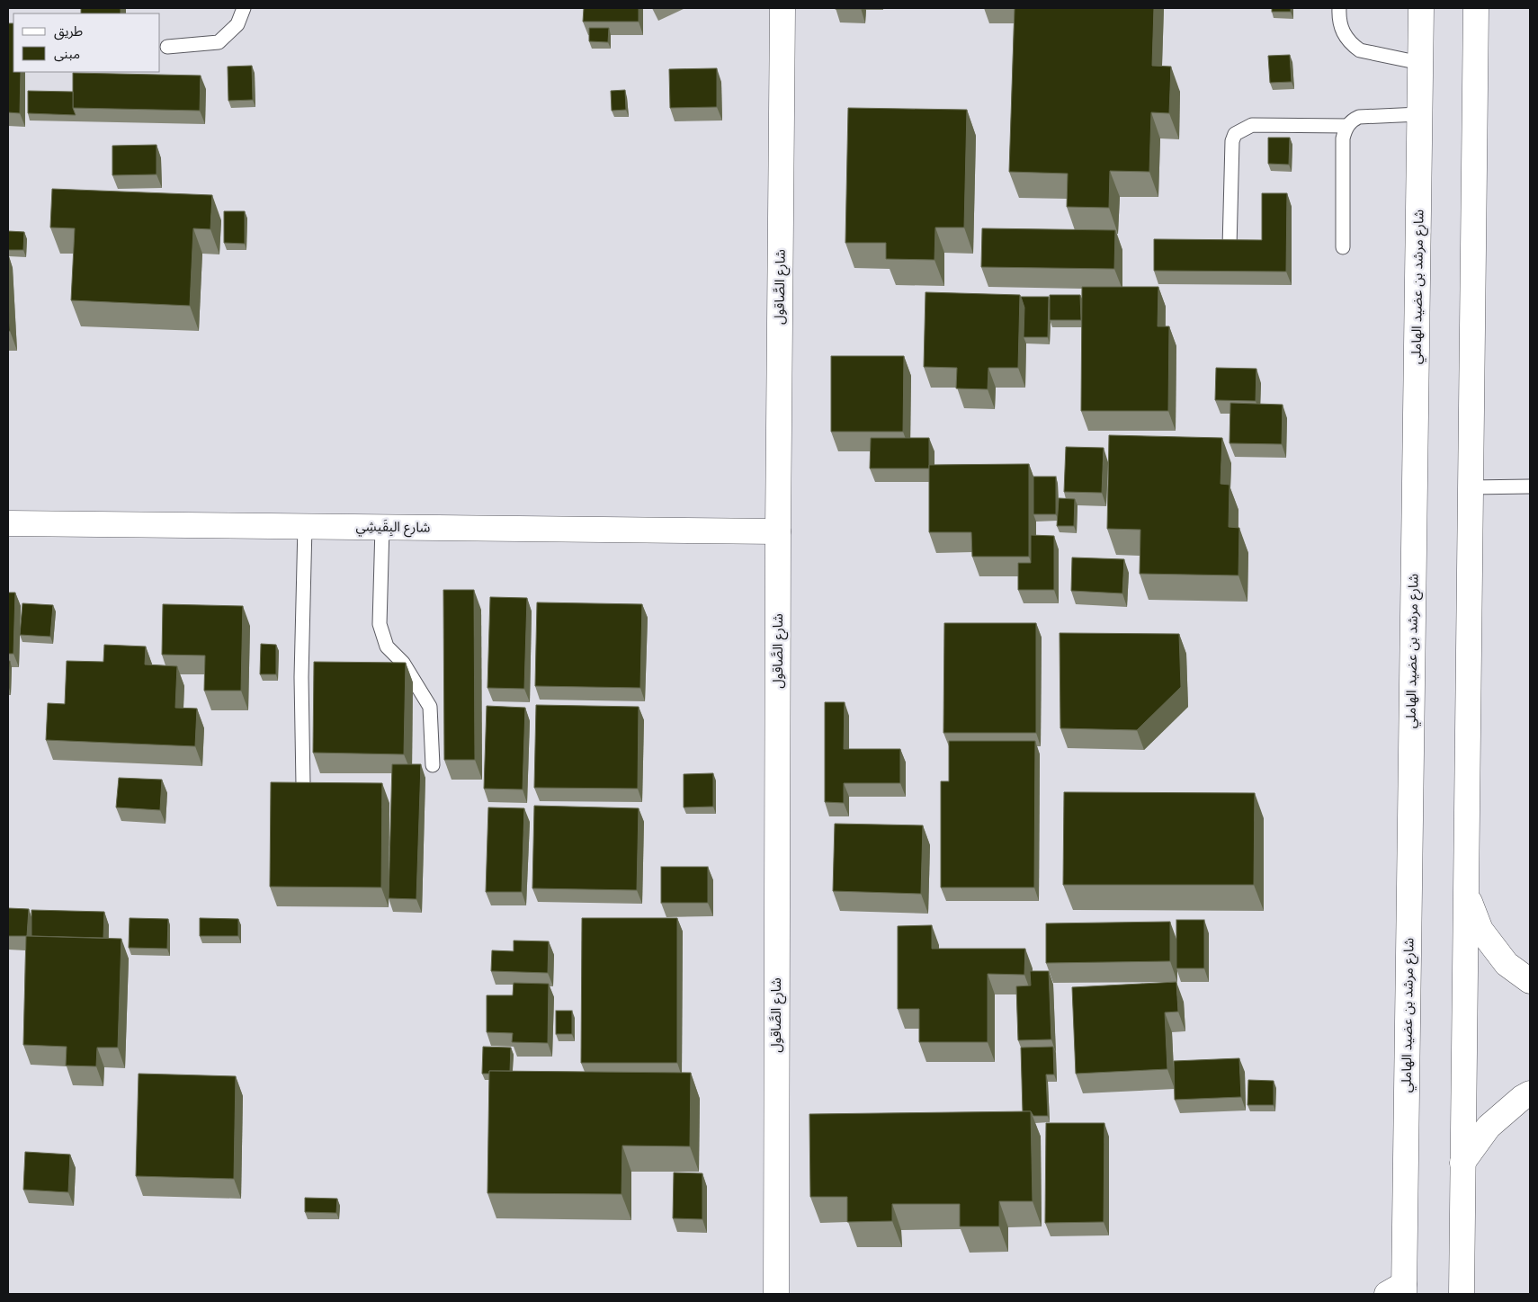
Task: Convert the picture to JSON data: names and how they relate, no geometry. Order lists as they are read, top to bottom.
{
  "streets": {
    "street": ["شارع الصَّاقول", "شارع مرشد بن عضيد الهاملي", "شارع البِقَيشِي"]
  },
  "crossings": [
    ["شارع الصَّاقول", "شارع البِقَيشِي"]
  ],
  "legend": ["طريق", "مبنى"]
}
